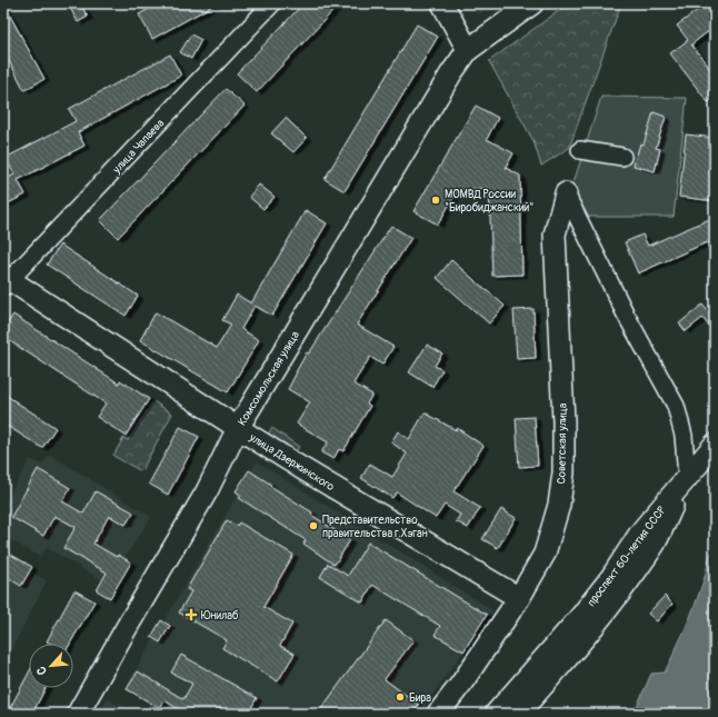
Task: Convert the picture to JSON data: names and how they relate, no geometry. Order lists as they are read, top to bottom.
{
  "streets": {
    "main road": [
      "Комсомольская улица",
      "Советская улица",
      "улица Дзержинского",
      "проспект 60-летия СССР"
    ],
    "street": ["улица Чапаева"]
  },
  "crossings": [
    ["улица Чапаева", "улица Дзержинского"],
    ["Комсомольская улица", "улица Дзержинского"],
    ["Советская улица", "улица Дзержинского"]
  ],
  "places": {
    "other": ["МОМВД России \"Биробиджанский\"", "Представительство правительства г.Хэган", "Бира"],
    "health": ["Юнилаб"]
  },
  "north": "bottom left"
}
